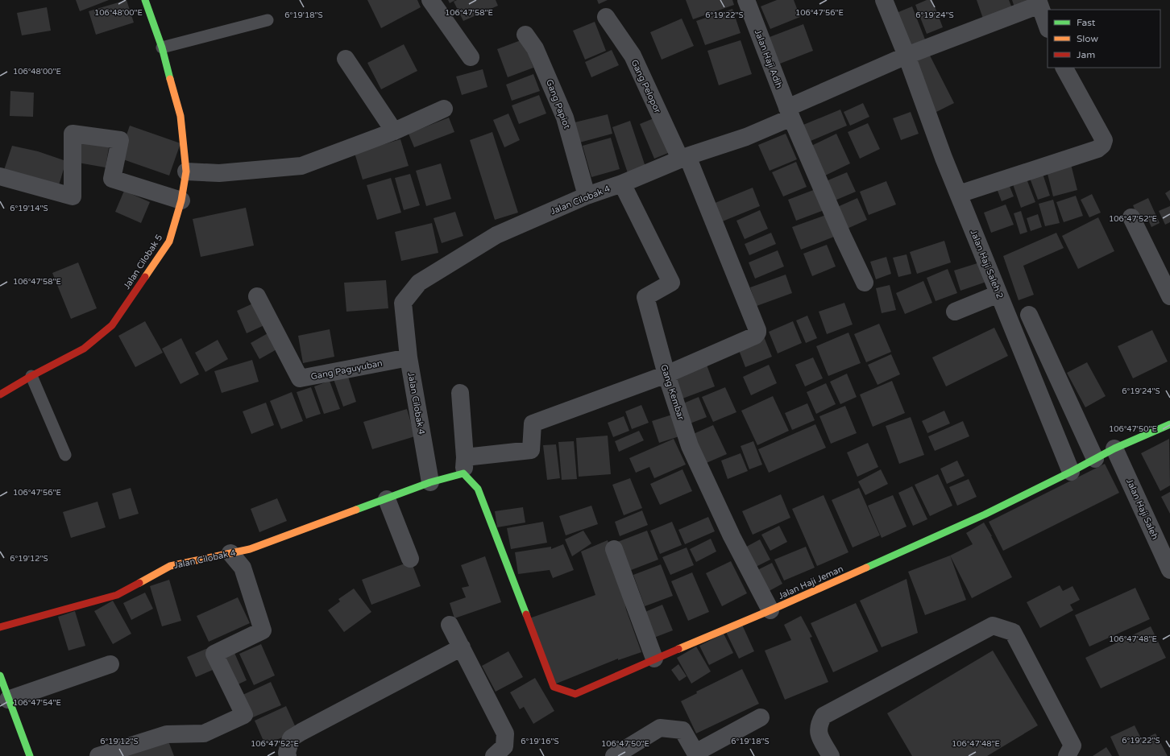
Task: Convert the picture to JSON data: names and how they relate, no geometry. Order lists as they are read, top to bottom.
{
  "streets": {
    "street": [
      "Jalan Haji Adih",
      "Gang Pelopor",
      "Gang Papiot",
      "Jalan Cilobak 4",
      "Jalan Cilobak 5",
      "Jalan Haji Saleh 2",
      "Gang Paguyuban",
      "Gang Kembar",
      "Jalan Haji Saleh",
      "Jalan Haji Jeman"
    ]
  },
  "crossings": [
    ["Jalan Haji Adih", "Jalan Cilobak 4"],
    ["Gang Pelopor", "Jalan Cilobak 4"],
    ["Gang Pelopor", "Gang Kembar"],
    ["Gang Papiot", "Jalan Cilobak 4"],
    ["Jalan Cilobak 4", "Jalan Haji Saleh 2"],
    ["Jalan Cilobak 4", "Gang Paguyuban"],
    ["Jalan Cilobak 4", "Gang Kembar"],
    ["Jalan Haji Saleh 2", "Jalan Haji Jeman"],
    ["Gang Kembar", "Jalan Haji Jeman"],
    ["Jalan Haji Saleh", "Jalan Haji Jeman"]
  ],
  "legend": ["Fast", "Slow", "Jam"],
  "coordinates": [
    "106°48'00\"E",
    "106°47'58\"E",
    "106°47'56\"E",
    "6°19'18\"S",
    "6°19'22\"S",
    "6°19'24\"S",
    "6°19'14\"S",
    "106°47'52\"E",
    "106°47'50\"E",
    "6°19'12\"S",
    "106°47'48\"E",
    "106°47'54\"E",
    "6°19'16\"S"
  ]
}
